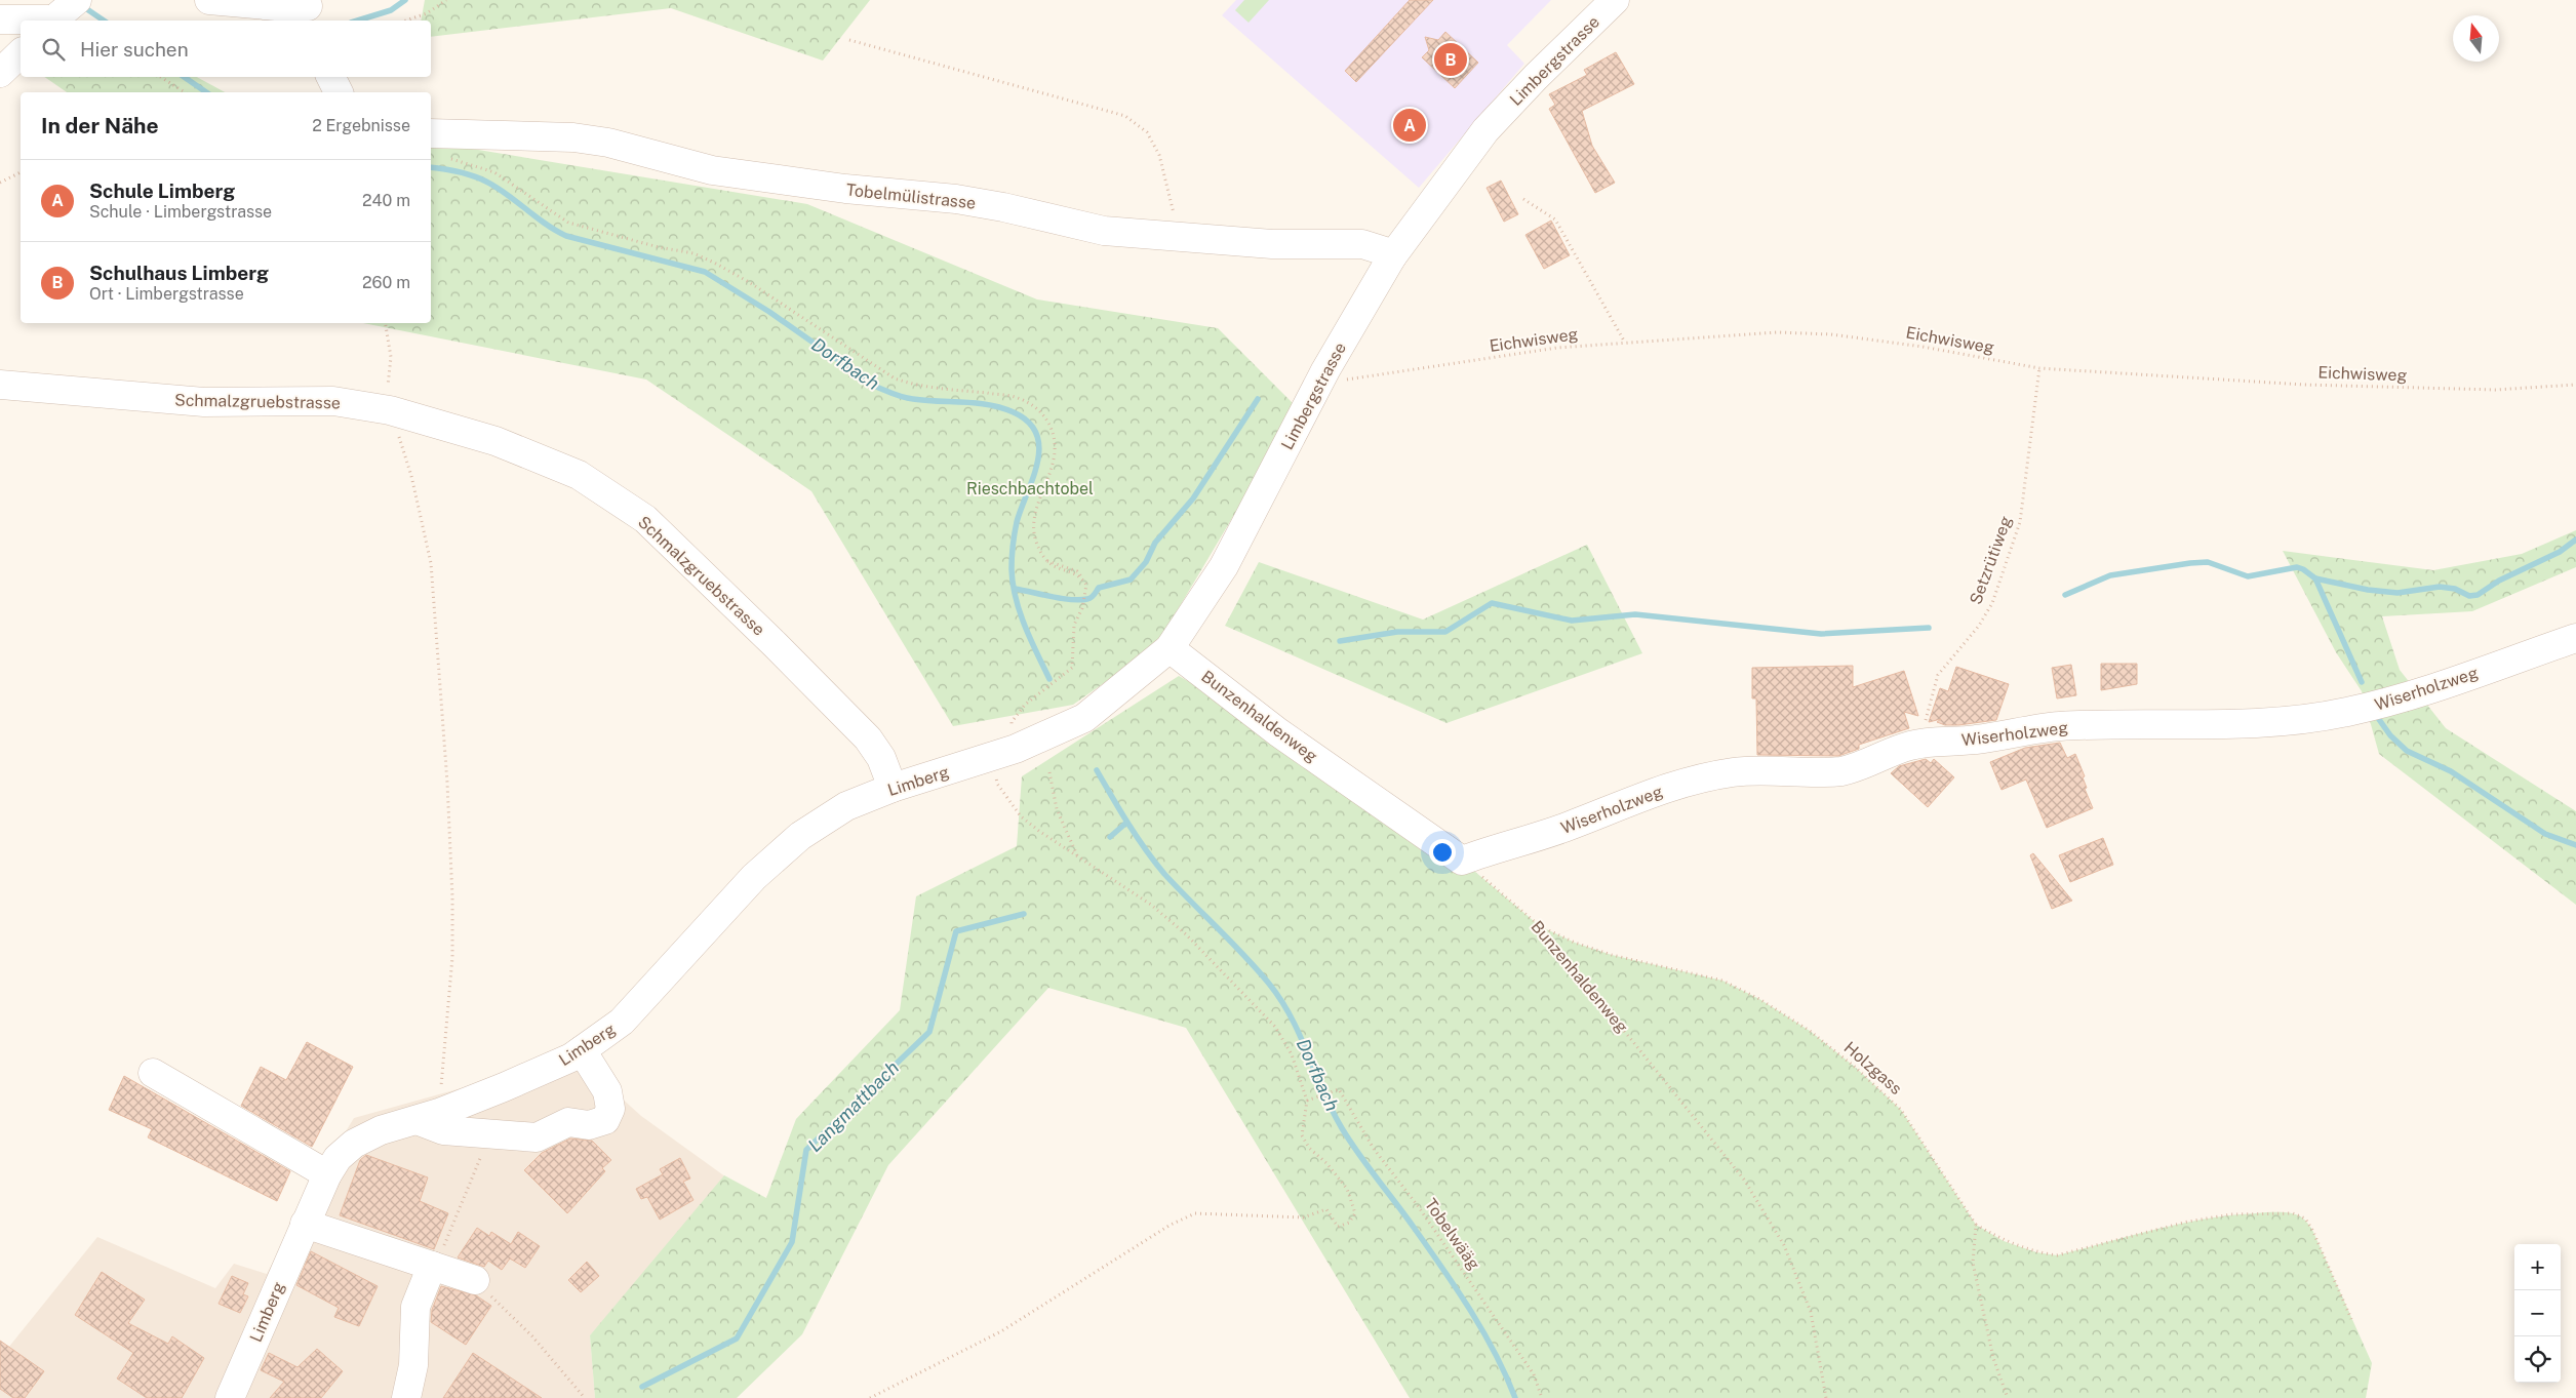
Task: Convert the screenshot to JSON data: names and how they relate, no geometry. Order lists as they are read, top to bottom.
{
  "streets": {
    "street": [
      "Limbergstrasse",
      "Tobelmülistrasse",
      "Schmalzgruebstrasse",
      "Wiserholzweg",
      "Bunzenhaldenweg",
      "Limberg"
    ],
    "path": [
      "Eichwisweg",
      "Setzrütiweg",
      "Holzgass",
      "Tobelwääg"
    ]
  },
  "crossings": [
    ["Limbergstrasse", "Tobelmülistrasse"],
    ["Limbergstrasse", "Eichwisweg"],
    ["Limbergstrasse", "Bunzenhaldenweg"],
    ["Limbergstrasse", "Limberg"],
    ["Eichwisweg", "Setzrütiweg"],
    ["Schmalzgruebstrasse", "Limberg"],
    ["Setzrütiweg", "Wiserholzweg"],
    ["Wiserholzweg", "Bunzenhaldenweg"],
    ["Bunzenhaldenweg", "Holzgass"]
  ],
  "water": ["Dorfbach", "Langmattbach"],
  "parks": ["Rieschbachtobel"],
  "north": "top",
  "page": {
    "search": "Hier suchen",
    "pins": ["B", "A"],
    "heading": ["In der Nähe", "2 Ergebnisse"],
    "list": [
      {
        "mark": "A",
        "name": "Schule Limberg",
        "note": "Schule · Limbergstrasse",
        "value": "240 m"
      },
      {
        "mark": "B",
        "name": "Schulhaus Limberg",
        "note": "Ort · Limbergstrasse",
        "value": "260 m"
      }
    ],
    "map_buttons": ["+", "−"]
  }
}
